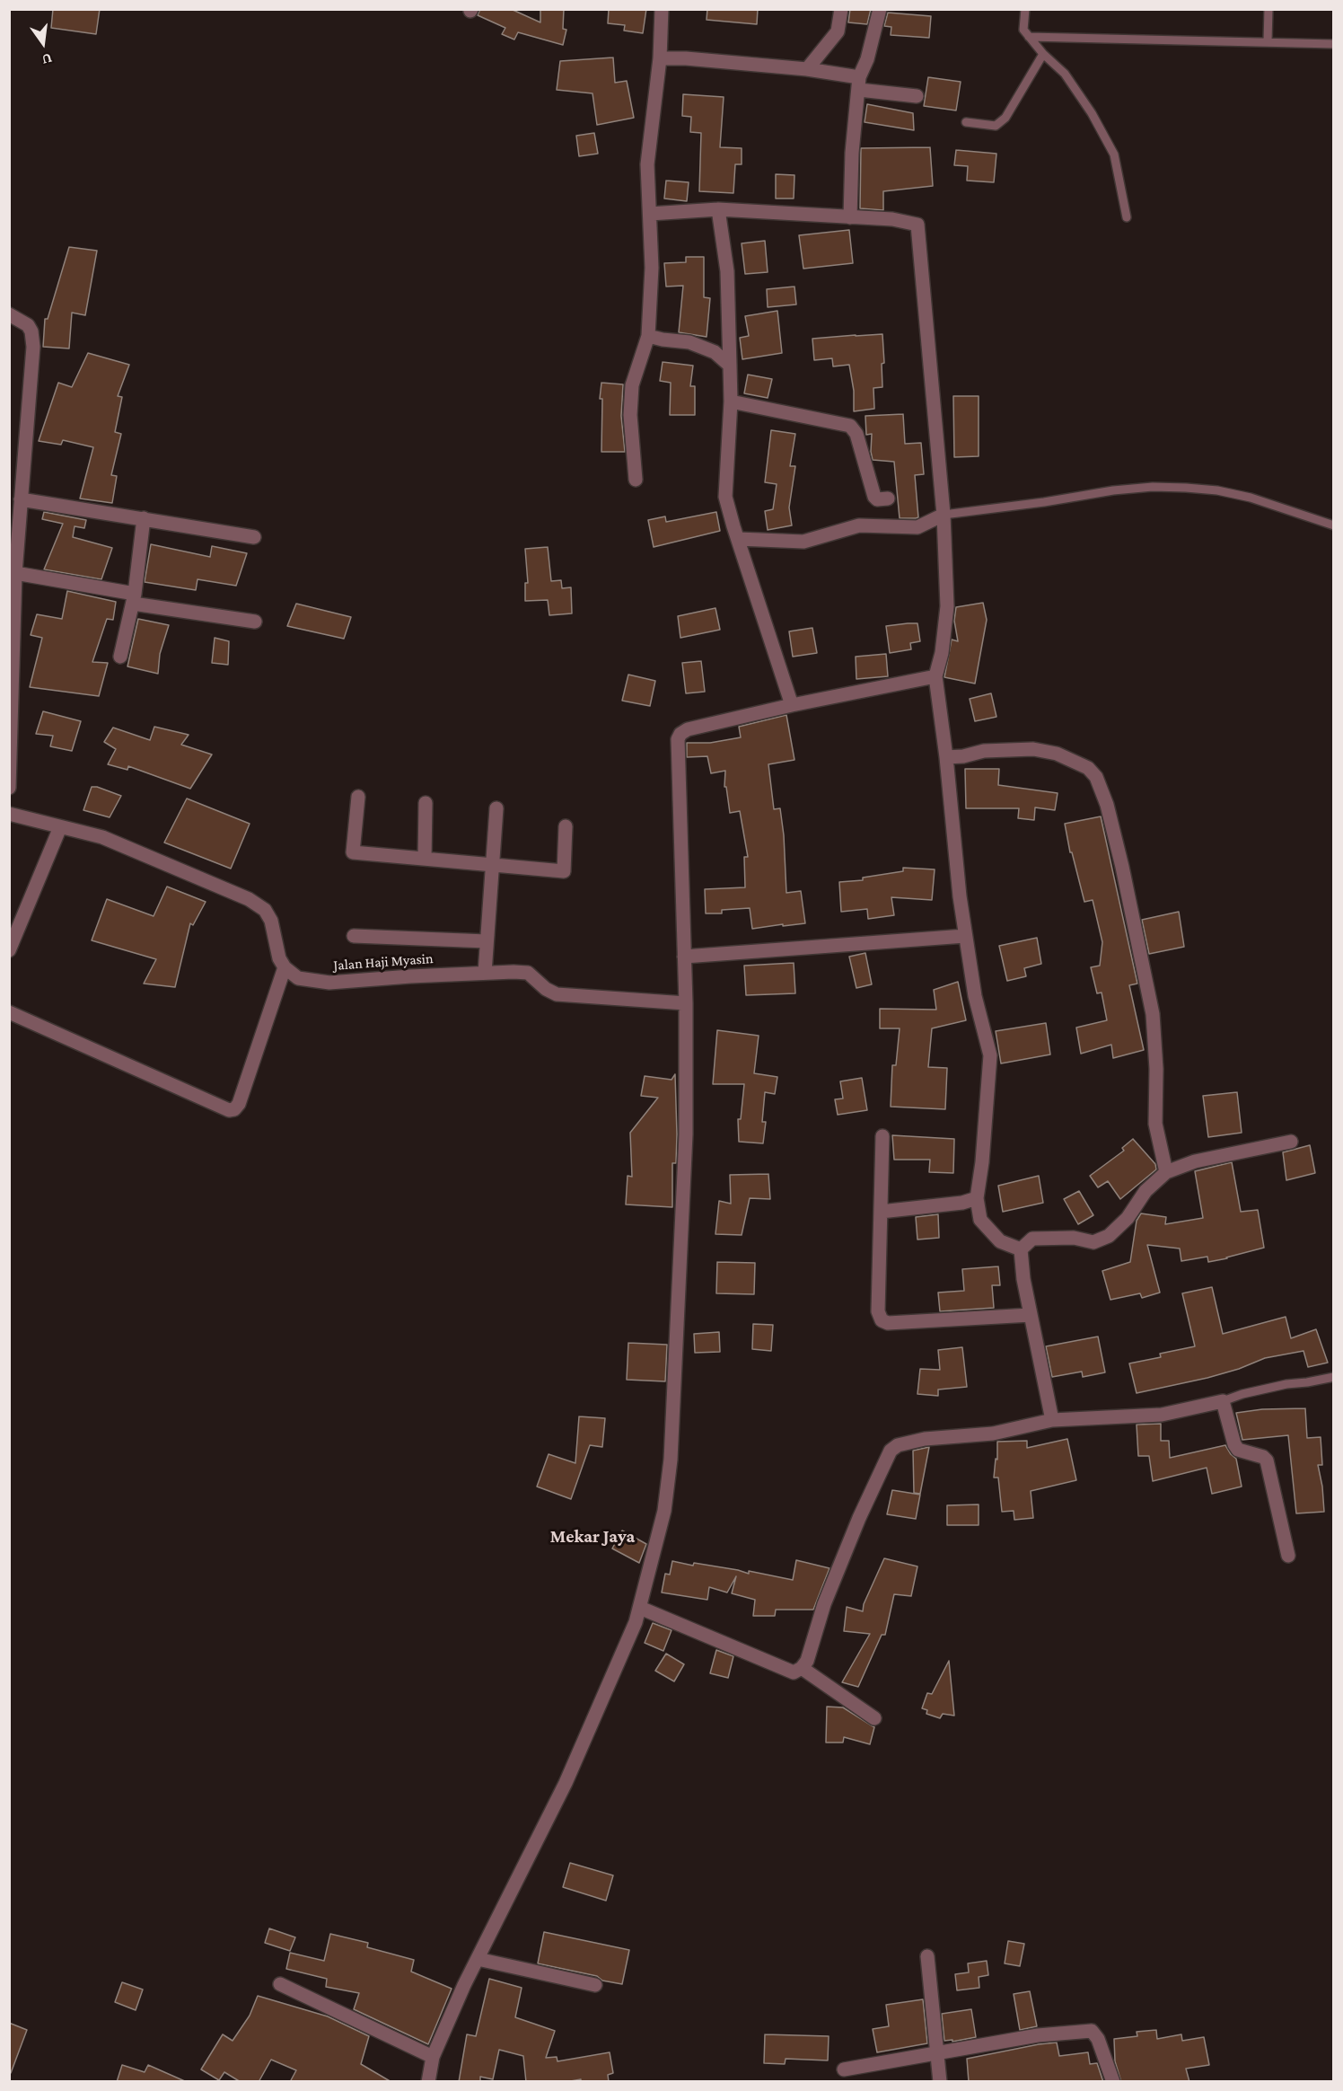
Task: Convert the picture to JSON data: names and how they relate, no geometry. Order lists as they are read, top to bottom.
{
  "streets": {
    "street": ["Jalan Haji Myasin"]
  },
  "districts": ["Mekar Jaya"],
  "north": "bottom"
}
